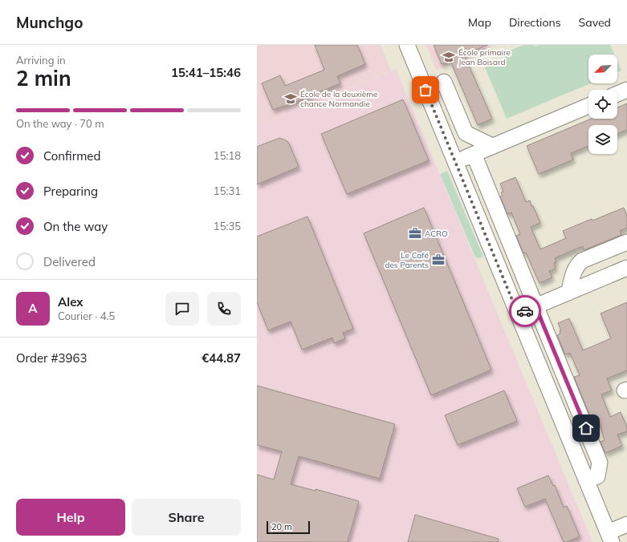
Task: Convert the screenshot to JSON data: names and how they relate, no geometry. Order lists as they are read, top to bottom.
{
  "places": {
    "school or university": ["École primaire Jean Boisard", "École de la deuxième chance Normandie"],
    "office": ["ACRO", "Le Café des Parents"]
  },
  "scale_bar": "20 m",
  "north": "bottom left",
  "page": {
    "header": "Munchgo",
    "nav": ["Map", "Directions", "Saved"],
    "heading": ["2 min", "Arriving in", "15:41–15:46"],
    "panel": [
      "Alex",
      "Courier · 4.5",
      "Order #3963",
      "€44.87"
    ],
    "bar": "On the way · 70 m",
    "list": [
      ["Confirmed", "15:18"],
      ["Preparing", "15:31"],
      ["On the way", "15:35"],
      "Delivered"
    ],
    "round": "A",
    "buttons": ["Help", "Share"],
    "scale": "20 m"
  }
}
